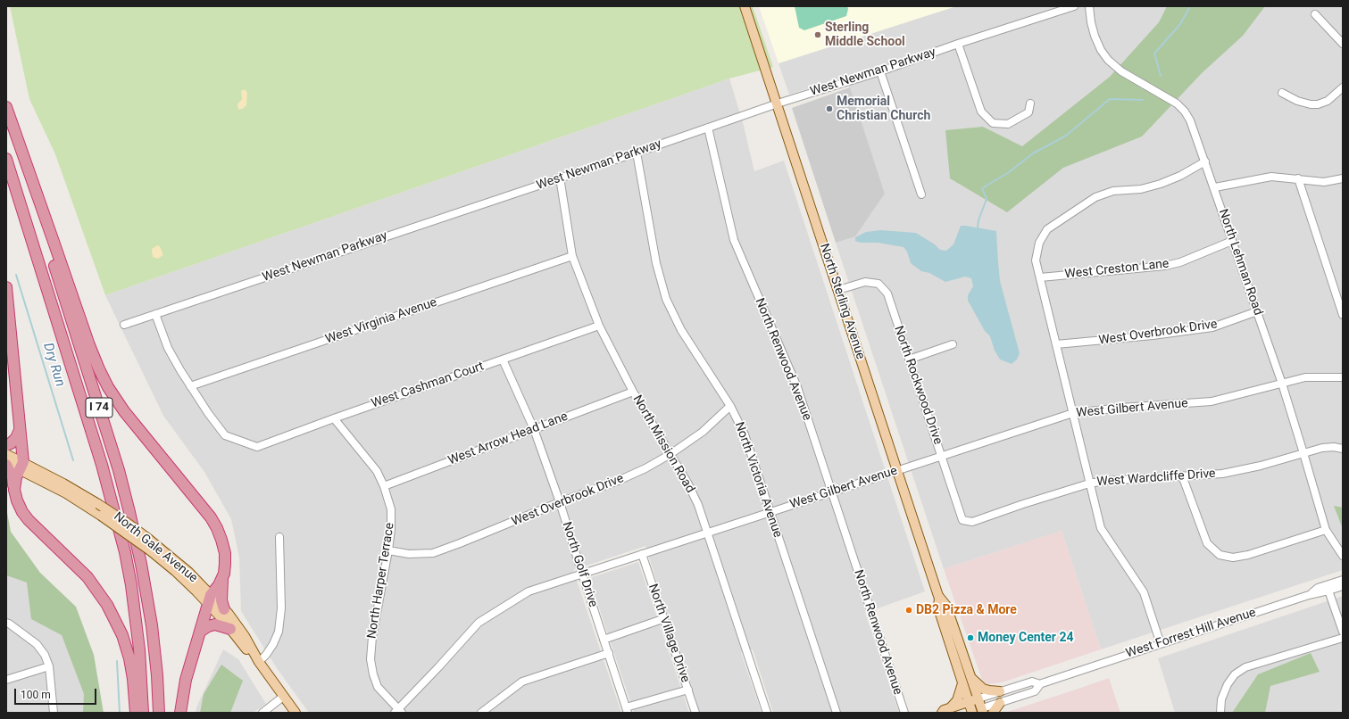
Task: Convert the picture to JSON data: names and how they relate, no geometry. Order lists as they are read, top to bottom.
{
  "streets": {
    "highway": ["I 74"],
    "main road": ["North Sterling Avenue", "North Gale Avenue", "West Forrest Hill Avenue"],
    "street": [
      "West Newman Parkway",
      "North Lehman Road",
      "West Creston Lane",
      "West Virginia Avenue",
      "West Overbrook Drive",
      "North Renwood Avenue",
      "West Cashman Court",
      "North Rockwood Drive",
      "West Gilbert Avenue",
      "West Arrow Head Lane",
      "North Mission Road",
      "West Wardcliffe Drive",
      "North Victoria Avenue",
      "North Golf Drive",
      "North Harper Terrace",
      "North Village Drive"
    ]
  },
  "crossings": [
    ["West Newman Parkway", "North Sterling Avenue"],
    ["West Newman Parkway", "North Renwood Avenue"],
    ["West Newman Parkway", "North Mission Road"],
    ["West Newman Parkway", "North Victoria Avenue"],
    ["North Lehman Road", "West Creston Lane"],
    ["North Lehman Road", "West Overbrook Drive"],
    ["North Lehman Road", "West Gilbert Avenue"],
    ["North Lehman Road", "West Wardcliffe Drive"],
    ["North Sterling Avenue", "North Rockwood Drive"],
    ["North Sterling Avenue", "West Gilbert Avenue"],
    ["North Sterling Avenue", "West Forrest Hill Avenue"],
    ["West Virginia Avenue", "West Cashman Court"],
    ["West Virginia Avenue", "North Mission Road"],
    ["West Overbrook Drive", "North Mission Road"],
    ["West Overbrook Drive", "North Victoria Avenue"],
    ["West Overbrook Drive", "North Golf Drive"],
    ["West Overbrook Drive", "North Harper Terrace"],
    ["North Renwood Avenue", "West Gilbert Avenue"],
    ["West Cashman Court", "North Mission Road"],
    ["West Cashman Court", "North Golf Drive"],
    ["West Cashman Court", "North Harper Terrace"],
    ["North Rockwood Drive", "West Gilbert Avenue"],
    ["North Rockwood Drive", "West Wardcliffe Drive"],
    ["West Gilbert Avenue", "North Mission Road"],
    ["West Gilbert Avenue", "North Victoria Avenue"],
    ["West Gilbert Avenue", "North Golf Drive"],
    ["West Gilbert Avenue", "North Harper Terrace"],
    ["West Gilbert Avenue", "North Village Drive"],
    ["West Arrow Head Lane", "North Mission Road"],
    ["West Arrow Head Lane", "North Golf Drive"],
    ["West Arrow Head Lane", "North Harper Terrace"]
  ],
  "water": ["Dry Run"],
  "places": [
    "Sterling Middle School",
    "Memorial Christian Church",
    "DB2 Pizza & More",
    "Money Center 24"
  ],
  "scale_bar": "100 m"
}
